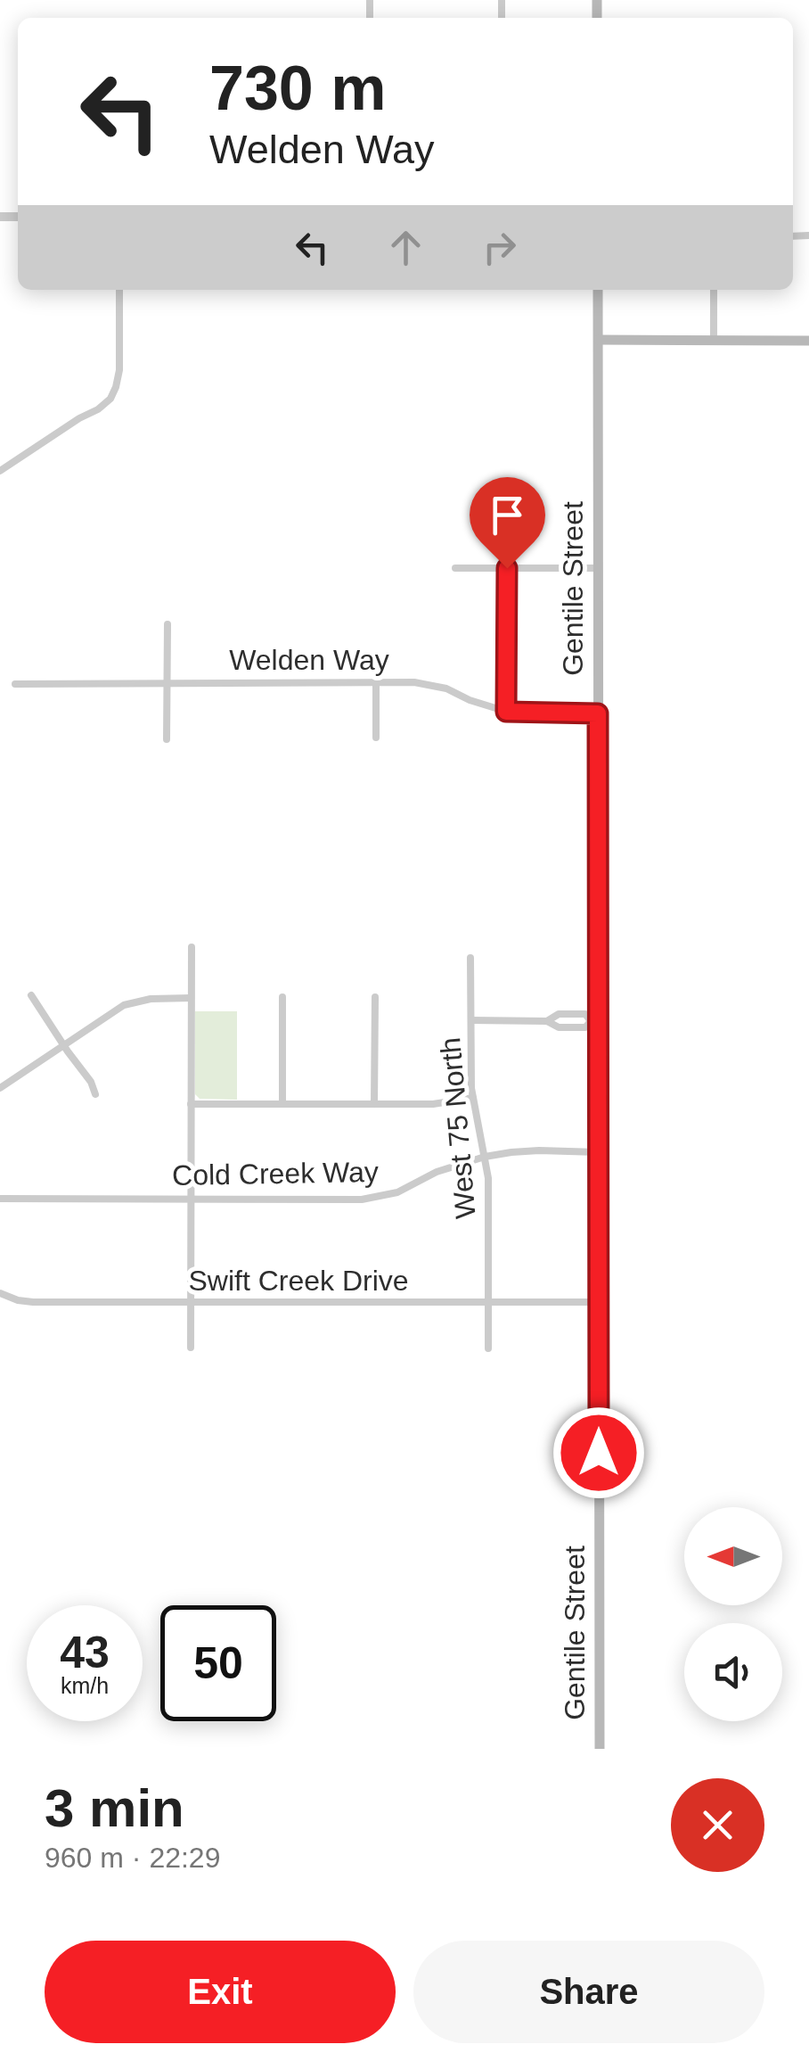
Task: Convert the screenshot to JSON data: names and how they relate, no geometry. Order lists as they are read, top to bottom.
{
  "streets": {
    "main road": ["Gentile Street"],
    "street": [
      "Welden Way",
      "West 75 North",
      "Cold Creek Way",
      "Swift Creek Drive"
    ]
  },
  "crossings": [
    ["Gentile Street", "Welden Way"],
    ["Gentile Street", "Cold Creek Way"],
    ["Gentile Street", "Swift Creek Drive"],
    ["West 75 North", "Cold Creek Way"],
    ["West 75 North", "Swift Creek Drive"]
  ],
  "north": "left",
  "page": {
    "turn": ["730 m", "Welden Way"],
    "speed": "43 km/h",
    "limit": "50",
    "heading": ["3 min", "960 m · 22:29"],
    "buttons": ["Exit", "Share"]
  }
}
